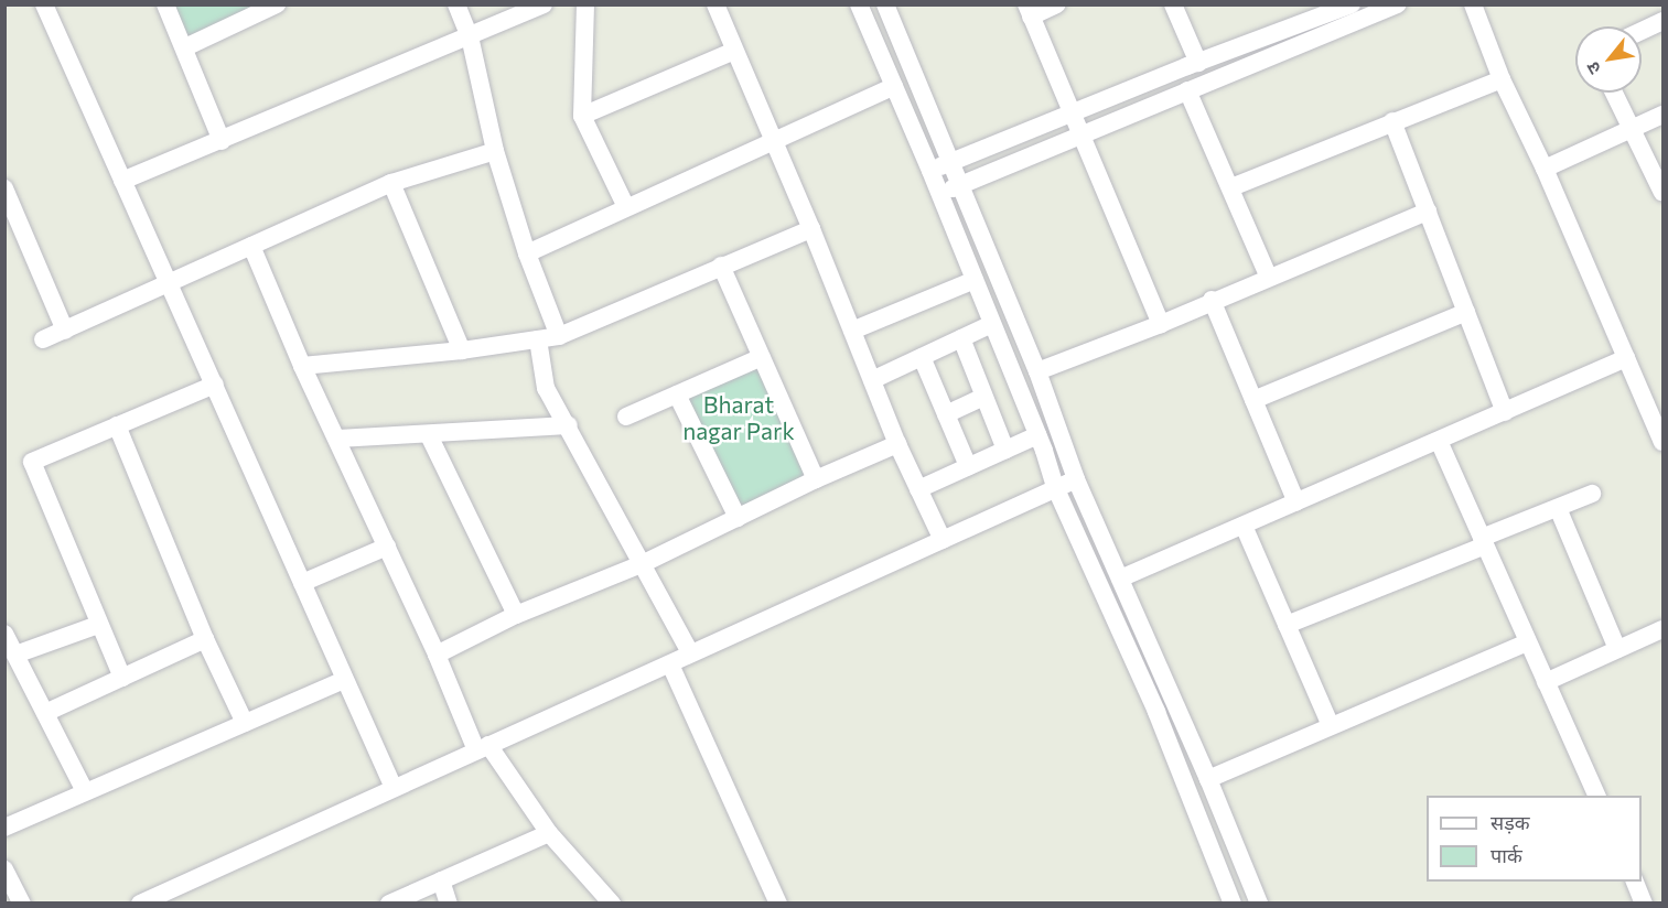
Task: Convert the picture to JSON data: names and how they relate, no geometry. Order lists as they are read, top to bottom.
{
  "parks": ["Bharat nagar Park"],
  "legend": ["सड़क", "पार्क"],
  "north": "bottom left"
}
